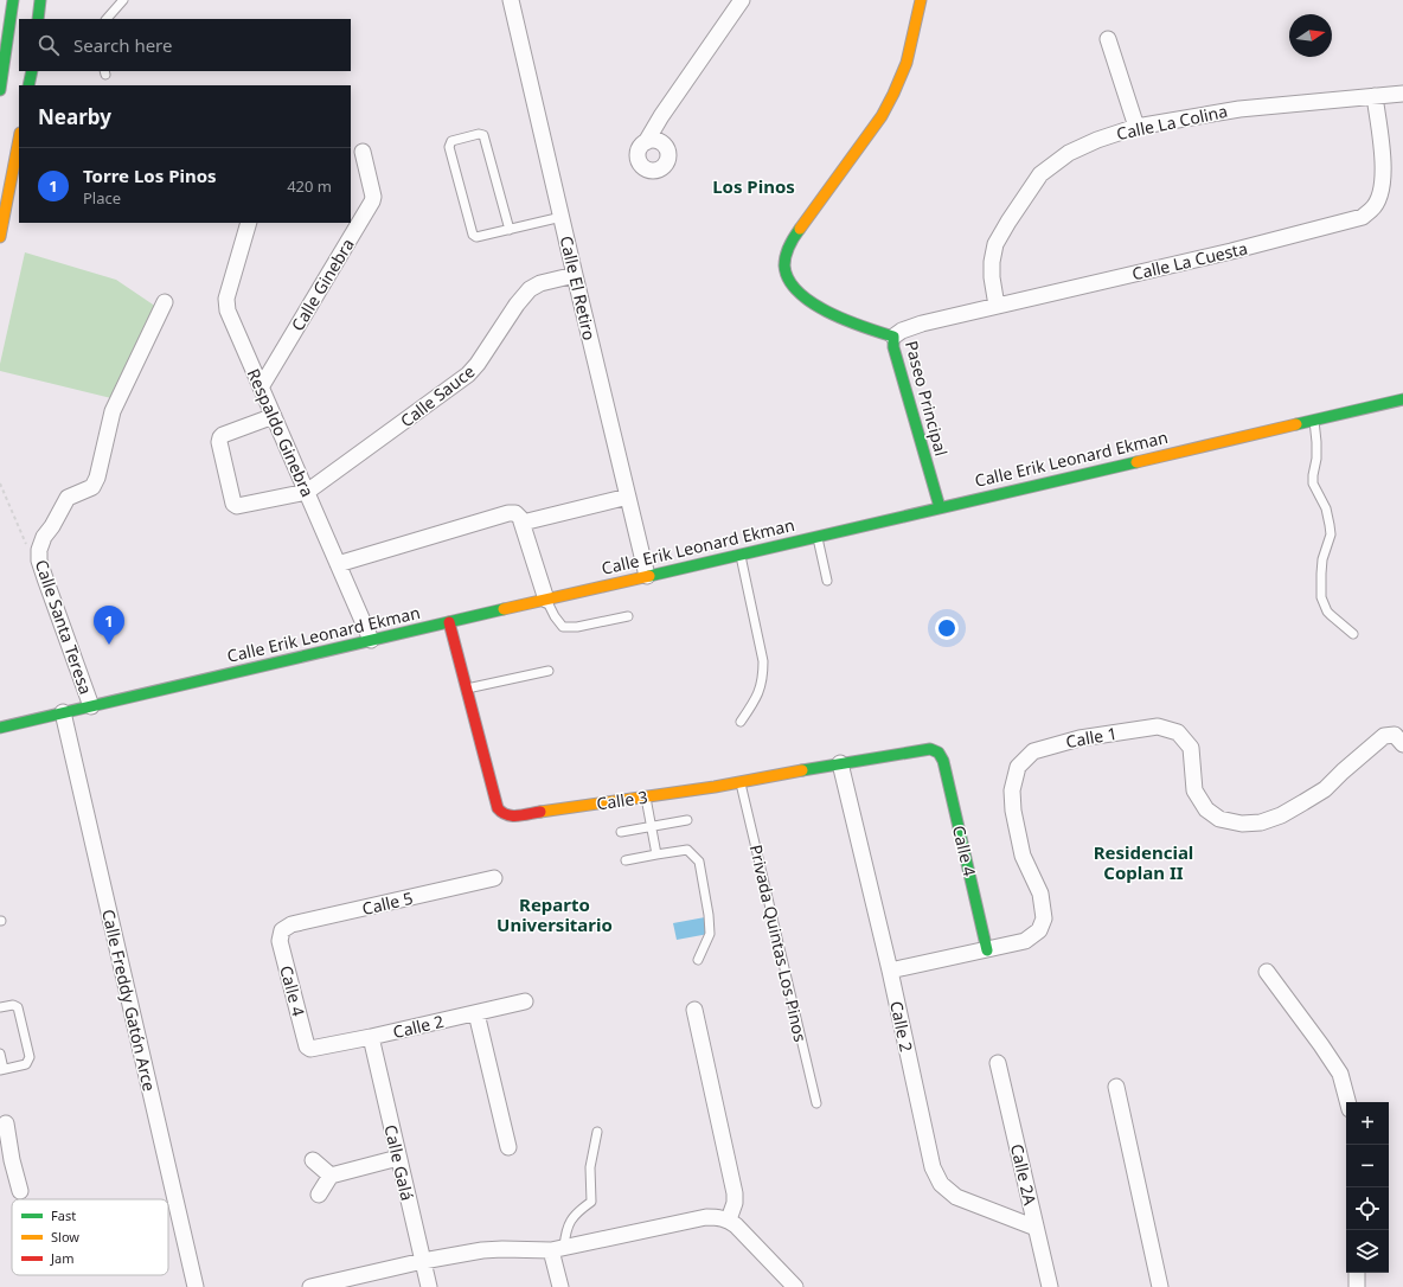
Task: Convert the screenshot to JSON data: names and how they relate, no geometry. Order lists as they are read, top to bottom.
{
  "streets": {
    "street": [
      "Calle La Colina",
      "Calle La Cuesta",
      "Calle Ginebra",
      "Calle El Retiro",
      "Calle Sauce",
      "Paseo Principal",
      "Respaldo Ginebra",
      "Calle Erik Leonard Ekman",
      "Calle Santa Teresa",
      "Calle 1",
      "Calle 3",
      "Calle 4",
      "Calle 5",
      "Calle Freddy Gatón Arce",
      "Calle 2",
      "Calle Galá",
      "Calle 2A"
    ],
    "lane": ["Privada Quintas Los Pinos"]
  },
  "crossings": [
    ["Calle La Colina", "Calle La Cuesta"],
    ["Calle La Cuesta", "Paseo Principal"],
    ["Calle Ginebra", "Respaldo Ginebra"],
    ["Calle El Retiro", "Calle Sauce"],
    ["Calle El Retiro", "Calle Erik Leonard Ekman"],
    ["Calle Sauce", "Respaldo Ginebra"],
    ["Paseo Principal", "Calle Erik Leonard Ekman"],
    ["Respaldo Ginebra", "Calle Erik Leonard Ekman"],
    ["Calle Erik Leonard Ekman", "Calle Santa Teresa"],
    ["Calle Erik Leonard Ekman", "Calle 3"],
    ["Calle Erik Leonard Ekman", "Calle Freddy Gatón Arce"],
    ["Calle 1", "Calle 4"],
    ["Calle 1", "Calle 2"],
    ["Calle 3", "Calle 4"],
    ["Calle 3", "Privada Quintas Los Pinos"],
    ["Calle 3", "Calle 2"],
    ["Calle 4", "Calle 5"],
    ["Calle 4", "Calle 2"],
    ["Calle 2", "Calle Galá"],
    ["Calle 2", "Calle 2A"]
  ],
  "districts": ["Los Pinos", "Residencial Coplan II", "Reparto Universitario"],
  "legend": ["Fast", "Slow", "Jam"],
  "north": "right",
  "page": {
    "search": "Search here",
    "heading": "Nearby",
    "list": [
      {
        "mark": "1",
        "name": "Torre Los Pinos",
        "note": "Place",
        "value": "420 m"
      }
    ],
    "pins": "1",
    "map_buttons": ["+", "−"]
  }
}
